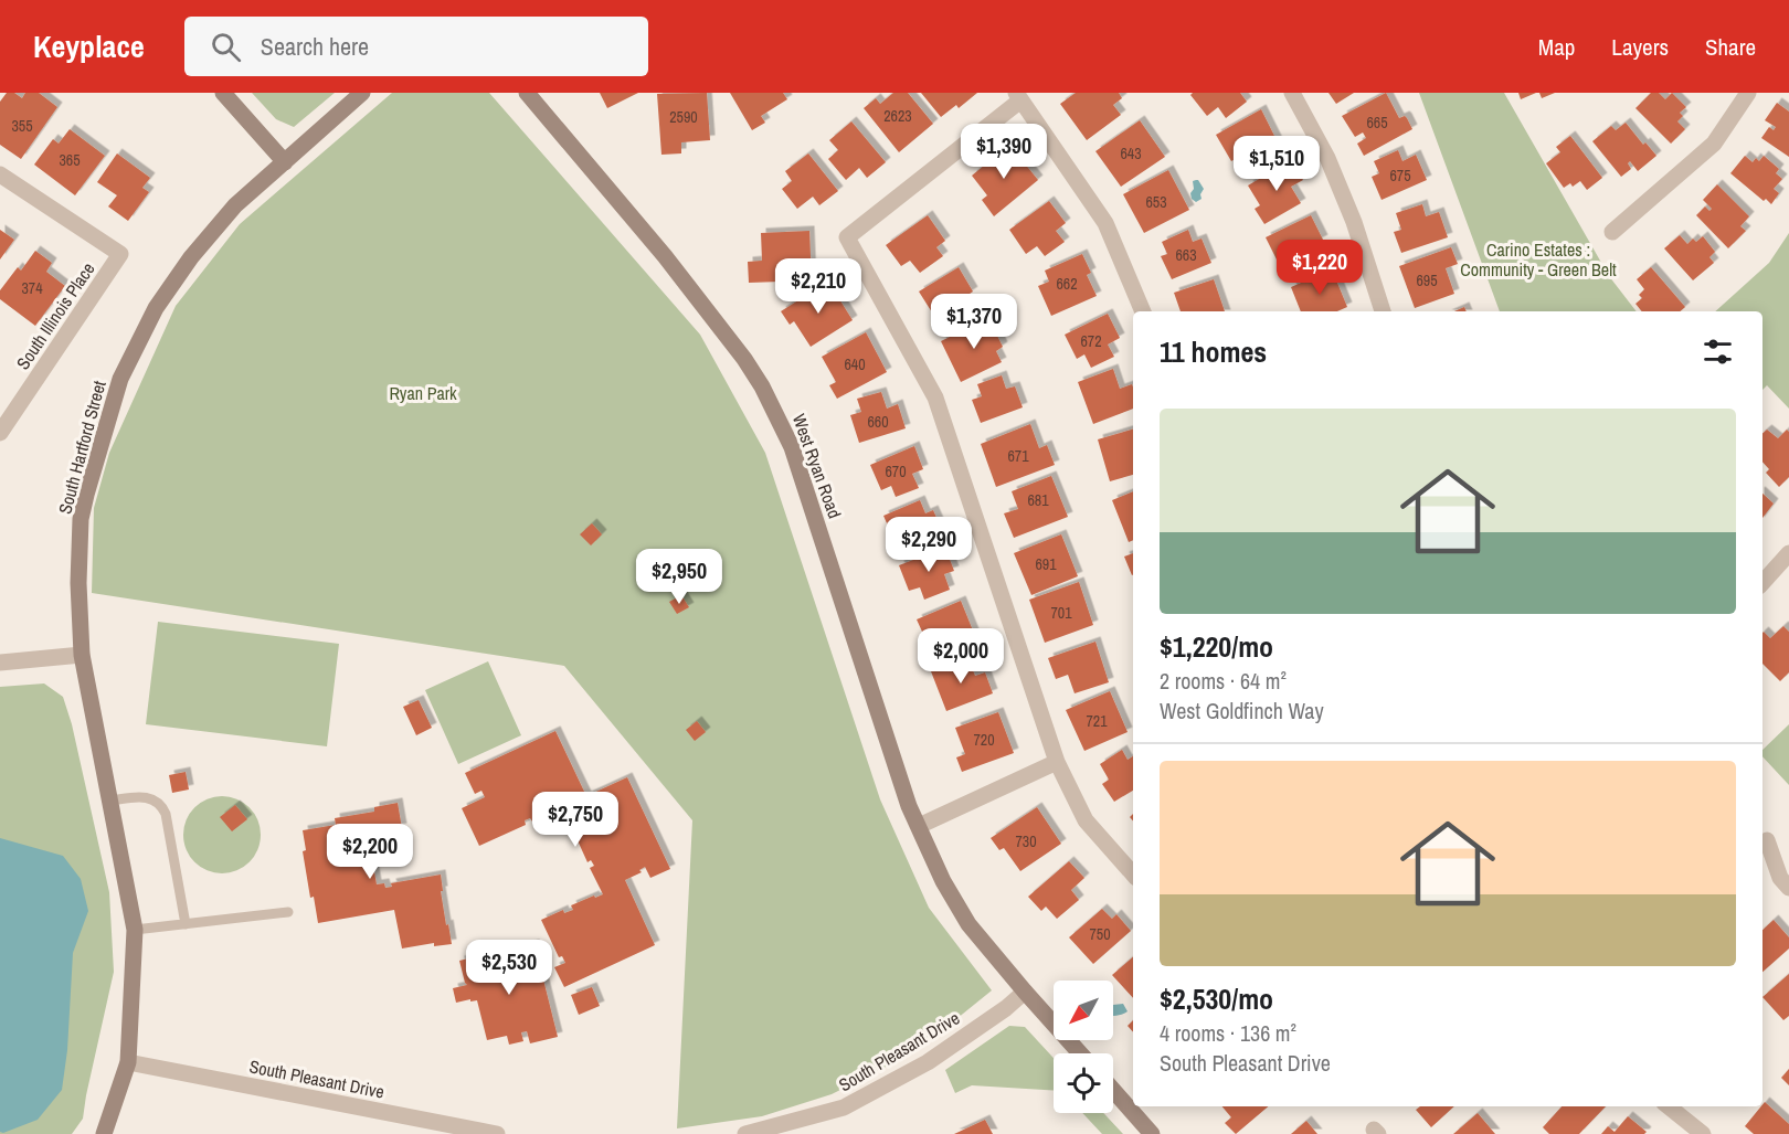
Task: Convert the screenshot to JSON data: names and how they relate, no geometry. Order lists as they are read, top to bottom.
{
  "streets": {
    "street": [
      "South Illinois Place",
      "South Hartford Street",
      "West Ryan Road",
      "South Pleasant Drive"
    ]
  },
  "crossings": [
    ["South Hartford Street", "South Pleasant Drive"],
    ["West Ryan Road", "South Pleasant Drive"]
  ],
  "parks": ["Carino Estates : Community - Green Belt", "Ryan Park"],
  "house_numbers": [
    "2623",
    "2590",
    "665",
    "355",
    "643",
    "365",
    "675",
    "653",
    "663",
    "695",
    "662",
    "374",
    "672",
    "640",
    "660",
    "671",
    "670",
    "681",
    "691",
    "701",
    "721",
    "720",
    "730",
    "750"
  ],
  "north": "bottom left",
  "page": {
    "header": "Keyplace",
    "search": "Search here",
    "nav": ["Map", "Layers", "Share"],
    "price": [
      "$1,390",
      "$1,510",
      "$1,220",
      "$2,210",
      "$1,370",
      "$2,290",
      "$2,950",
      "$2,000",
      "$2,750",
      "$2,200",
      "$2,530"
    ],
    "heading": "11 homes",
    "list": [
      {
        "name": "$1,220/mo",
        "note": "2 rooms · 64 m² · West Goldfinch Way"
      },
      {
        "name": "$2,530/mo",
        "note": "4 rooms · 136 m² · South Pleasant Drive"
      }
    ]
  }
}
